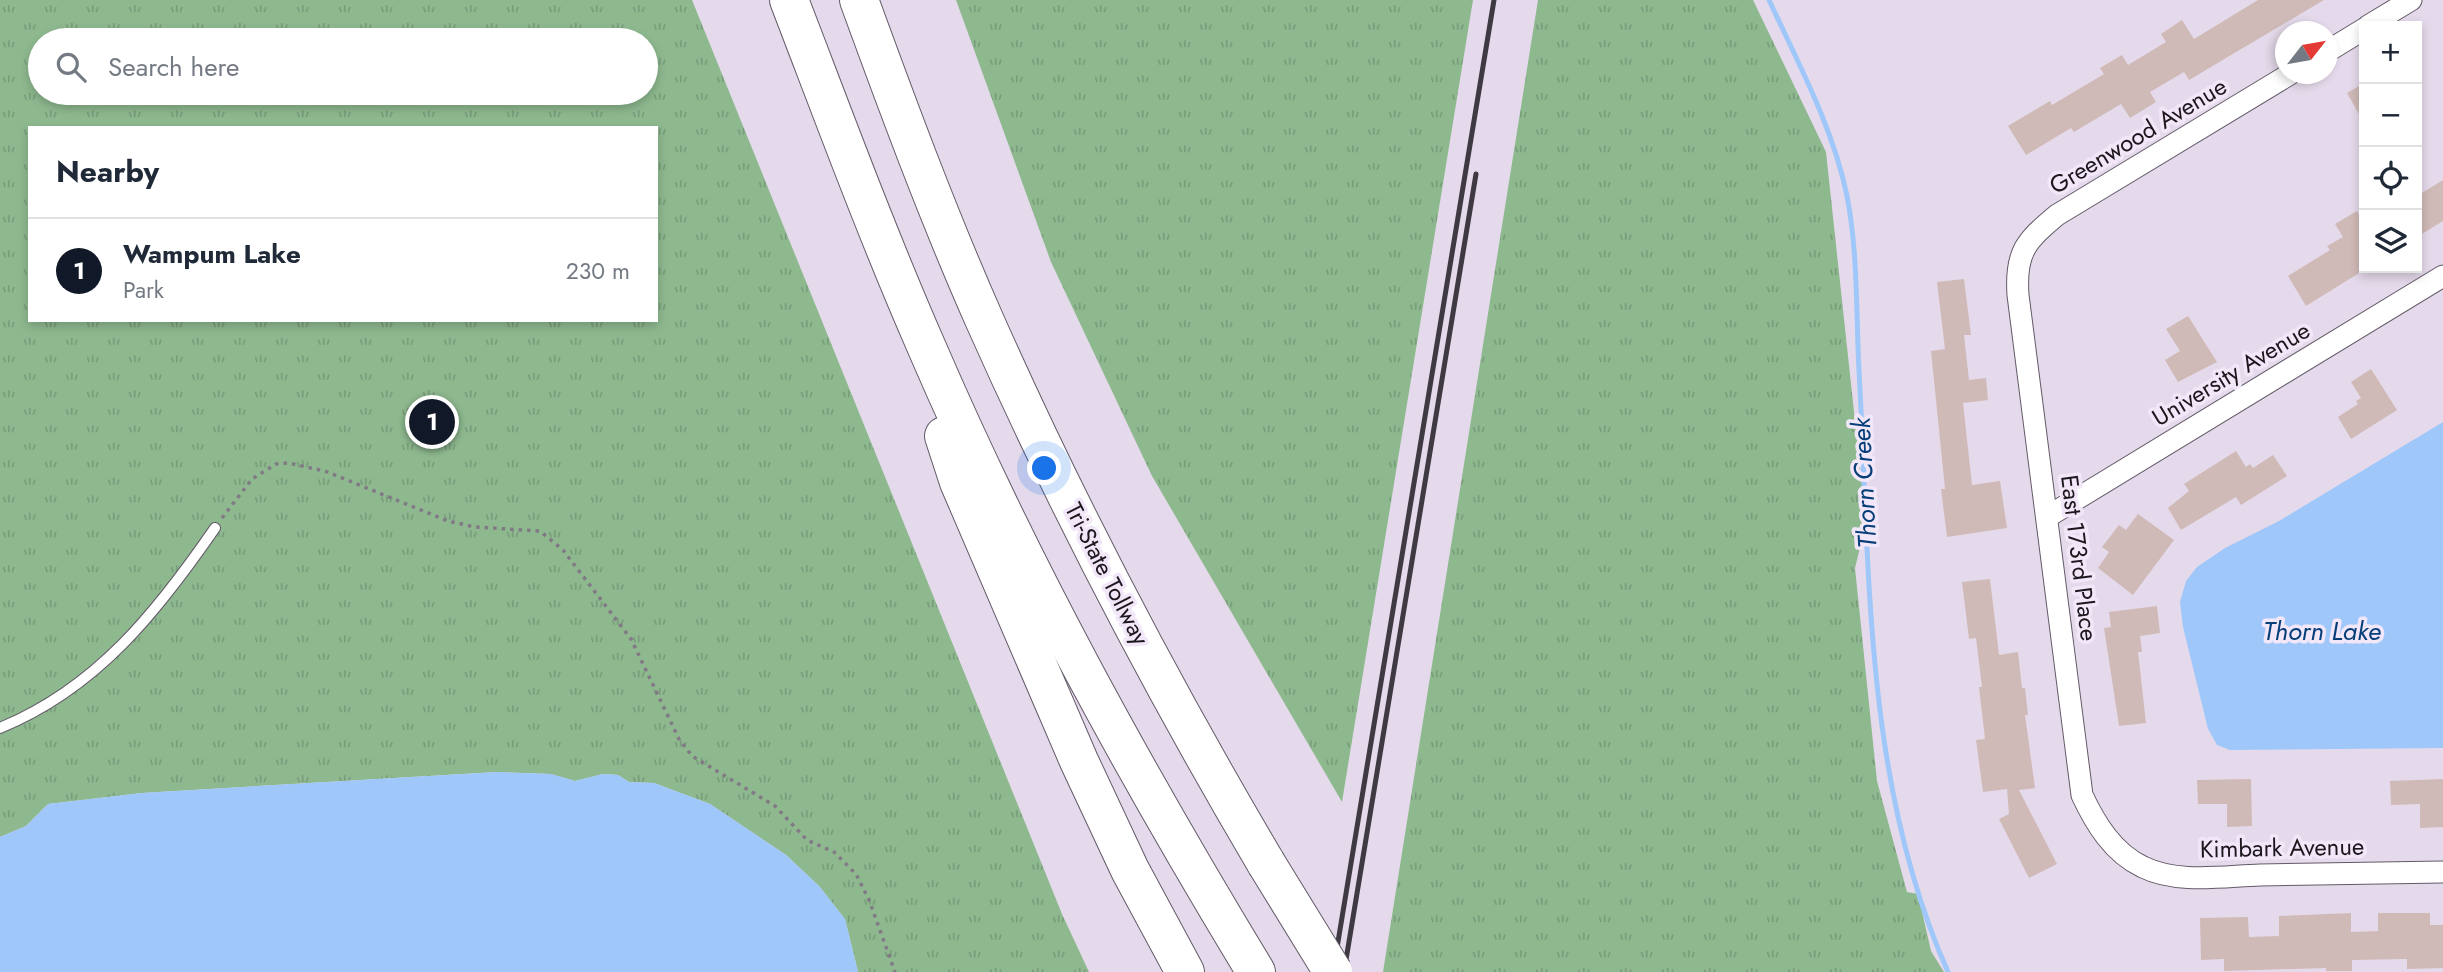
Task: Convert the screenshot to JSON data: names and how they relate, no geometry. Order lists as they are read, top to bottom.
{
  "streets": {
    "highway": ["Tri-State Tollway"],
    "street": [
      "Greenwood Avenue",
      "University Avenue",
      "East 173rd Place",
      "Kimbark Avenue"
    ]
  },
  "crossings": [
    ["Greenwood Avenue", "East 173rd Place"],
    ["University Avenue", "East 173rd Place"],
    ["East 173rd Place", "Kimbark Avenue"]
  ],
  "water": ["Thorn Creek", "Thorn Lake"],
  "north": "top right",
  "page": {
    "map_buttons": ["+", "−"],
    "search": "Search here",
    "heading": "Nearby",
    "list": [
      {
        "mark": "1",
        "name": "Wampum Lake",
        "note": "Park",
        "value": "230 m"
      }
    ],
    "pins": "1"
  }
}
